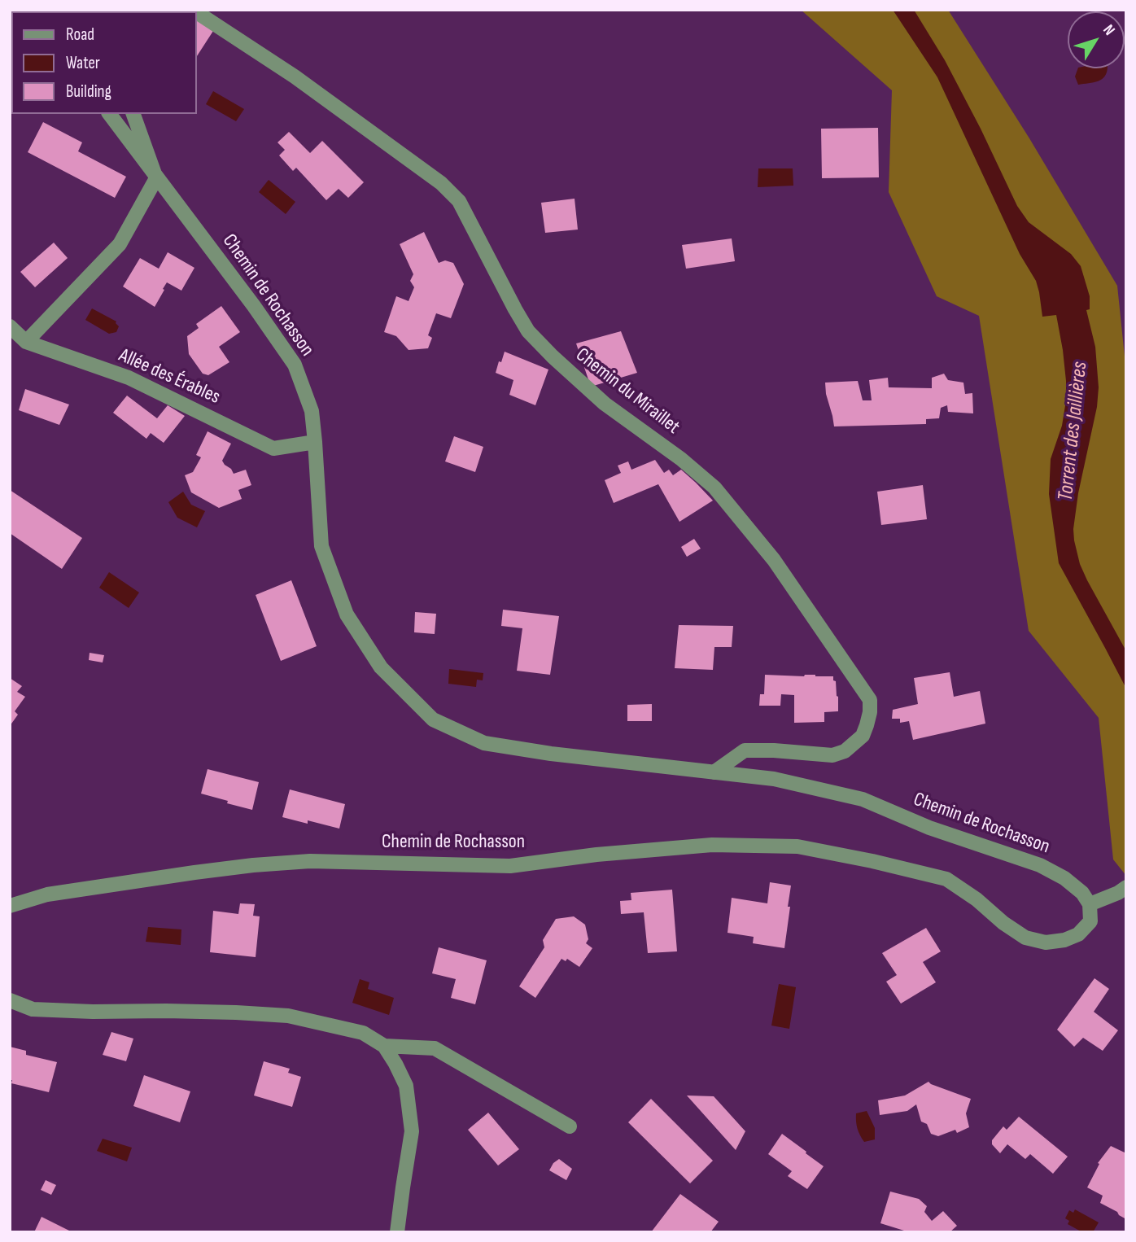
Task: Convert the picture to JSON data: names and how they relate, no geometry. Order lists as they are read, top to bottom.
{
  "streets": {
    "street": ["Chemin de Rochasson", "Allée des Érables", "Chemin du Miraillet"]
  },
  "crossings": [
    ["Chemin de Rochasson", "Allée des Érables"],
    ["Chemin de Rochasson", "Chemin du Miraillet"]
  ],
  "water": ["Torrent des Jaillières"],
  "legend": ["Road", "Water", "Building"],
  "north": "top right"
}
